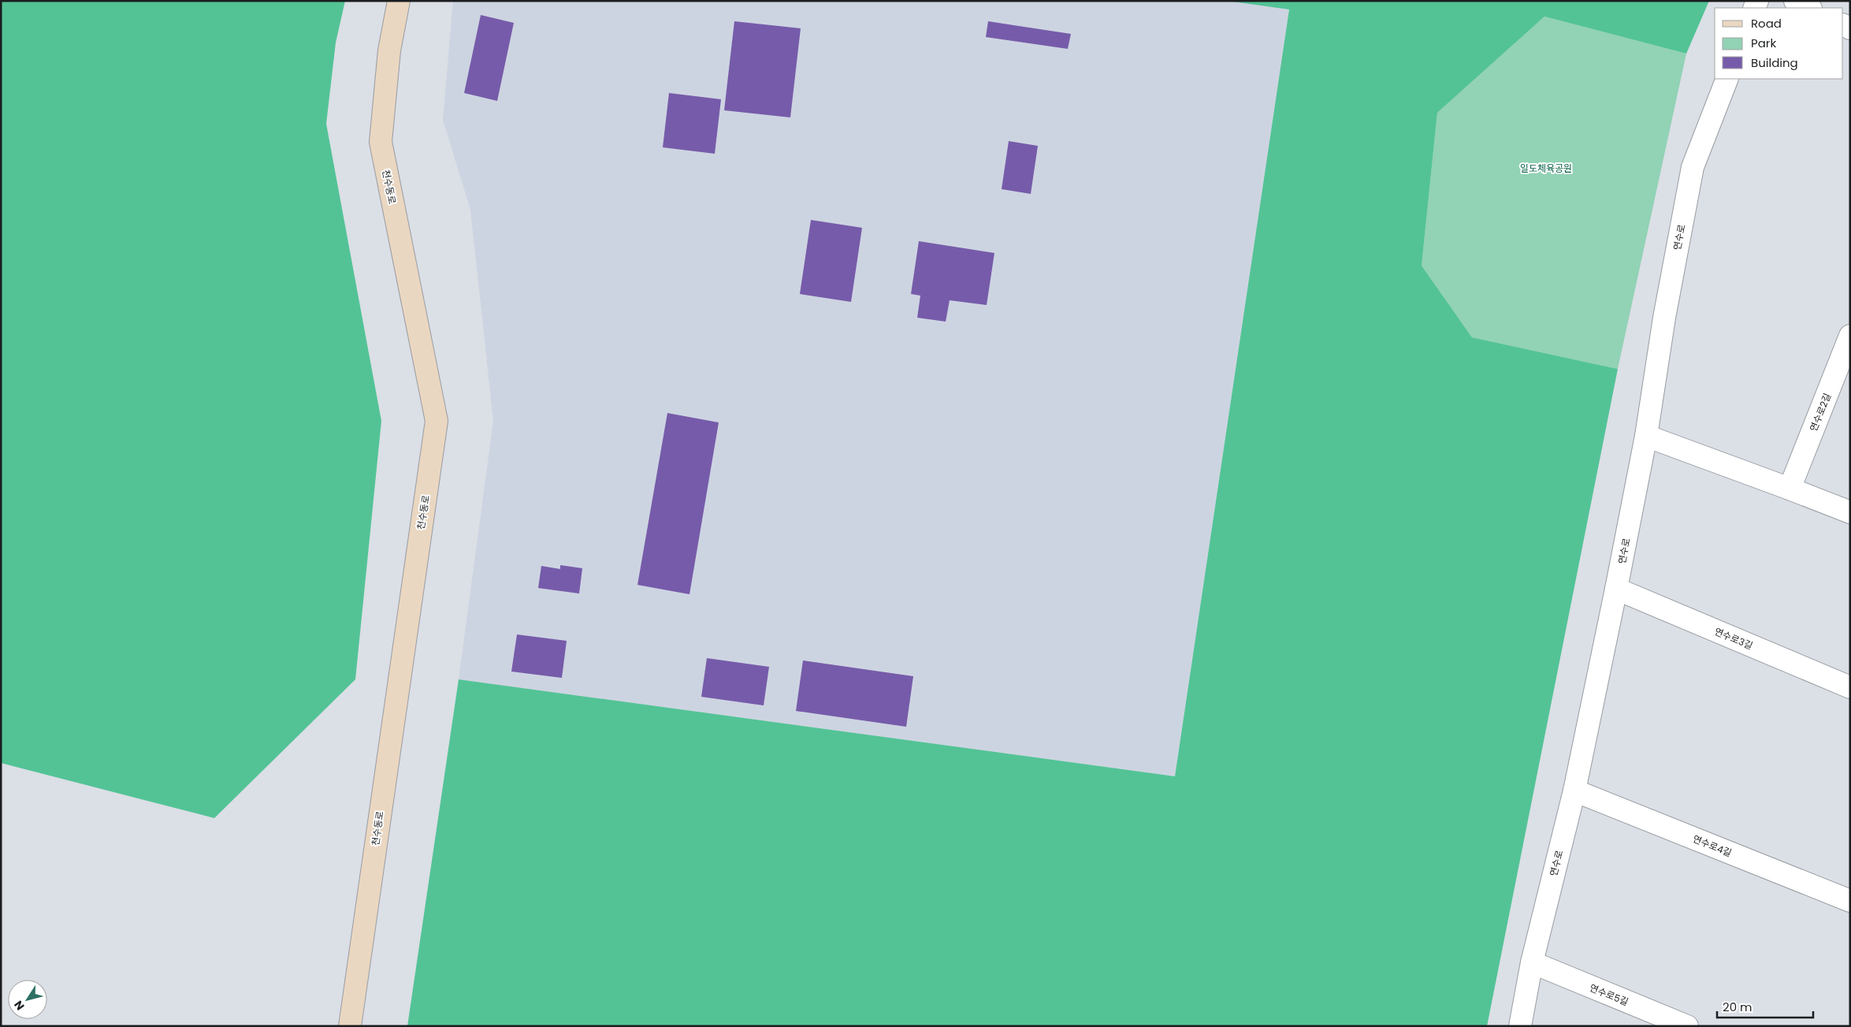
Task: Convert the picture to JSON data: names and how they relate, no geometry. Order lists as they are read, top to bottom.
{
  "streets": {
    "main road": ["천수동로"],
    "street": [
      "연수로",
      "연수로2길",
      "연수로3길",
      "연수로4길",
      "연수로5길"
    ]
  },
  "crossings": [
    ["연수로", "연수로3길"],
    ["연수로", "연수로4길"],
    ["연수로", "연수로5길"]
  ],
  "parks": ["일도체육공원"],
  "legend": ["Road", "Park", "Building"],
  "scale_bar": "20 m",
  "north": "bottom left"
}
